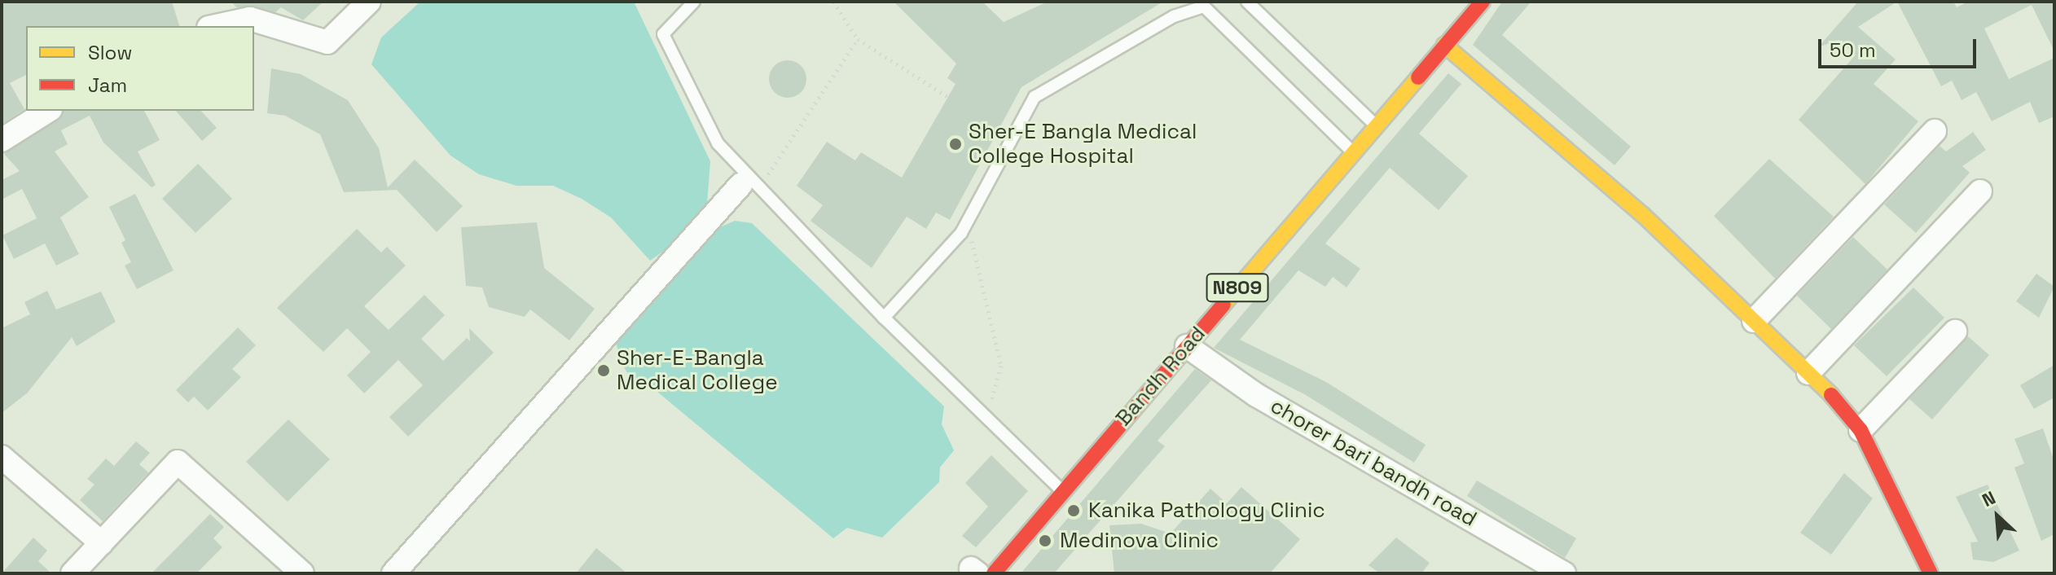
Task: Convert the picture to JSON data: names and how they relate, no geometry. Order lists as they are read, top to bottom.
{
  "streets": {
    "main road": ["N809", "Bandh Road"],
    "street": ["chorer bari bandh road"]
  },
  "crossings": [
    ["Bandh Road", "chorer bari bandh road"]
  ],
  "places": [
    "Sher-E Bangla Medical College Hospital",
    "Sher-E-Bangla Medical College",
    "Kanika Pathology Clinic",
    "Medinova Clinic"
  ],
  "legend": ["Slow", "Jam"],
  "scale_bar": "50 m",
  "north": "top left"
}
